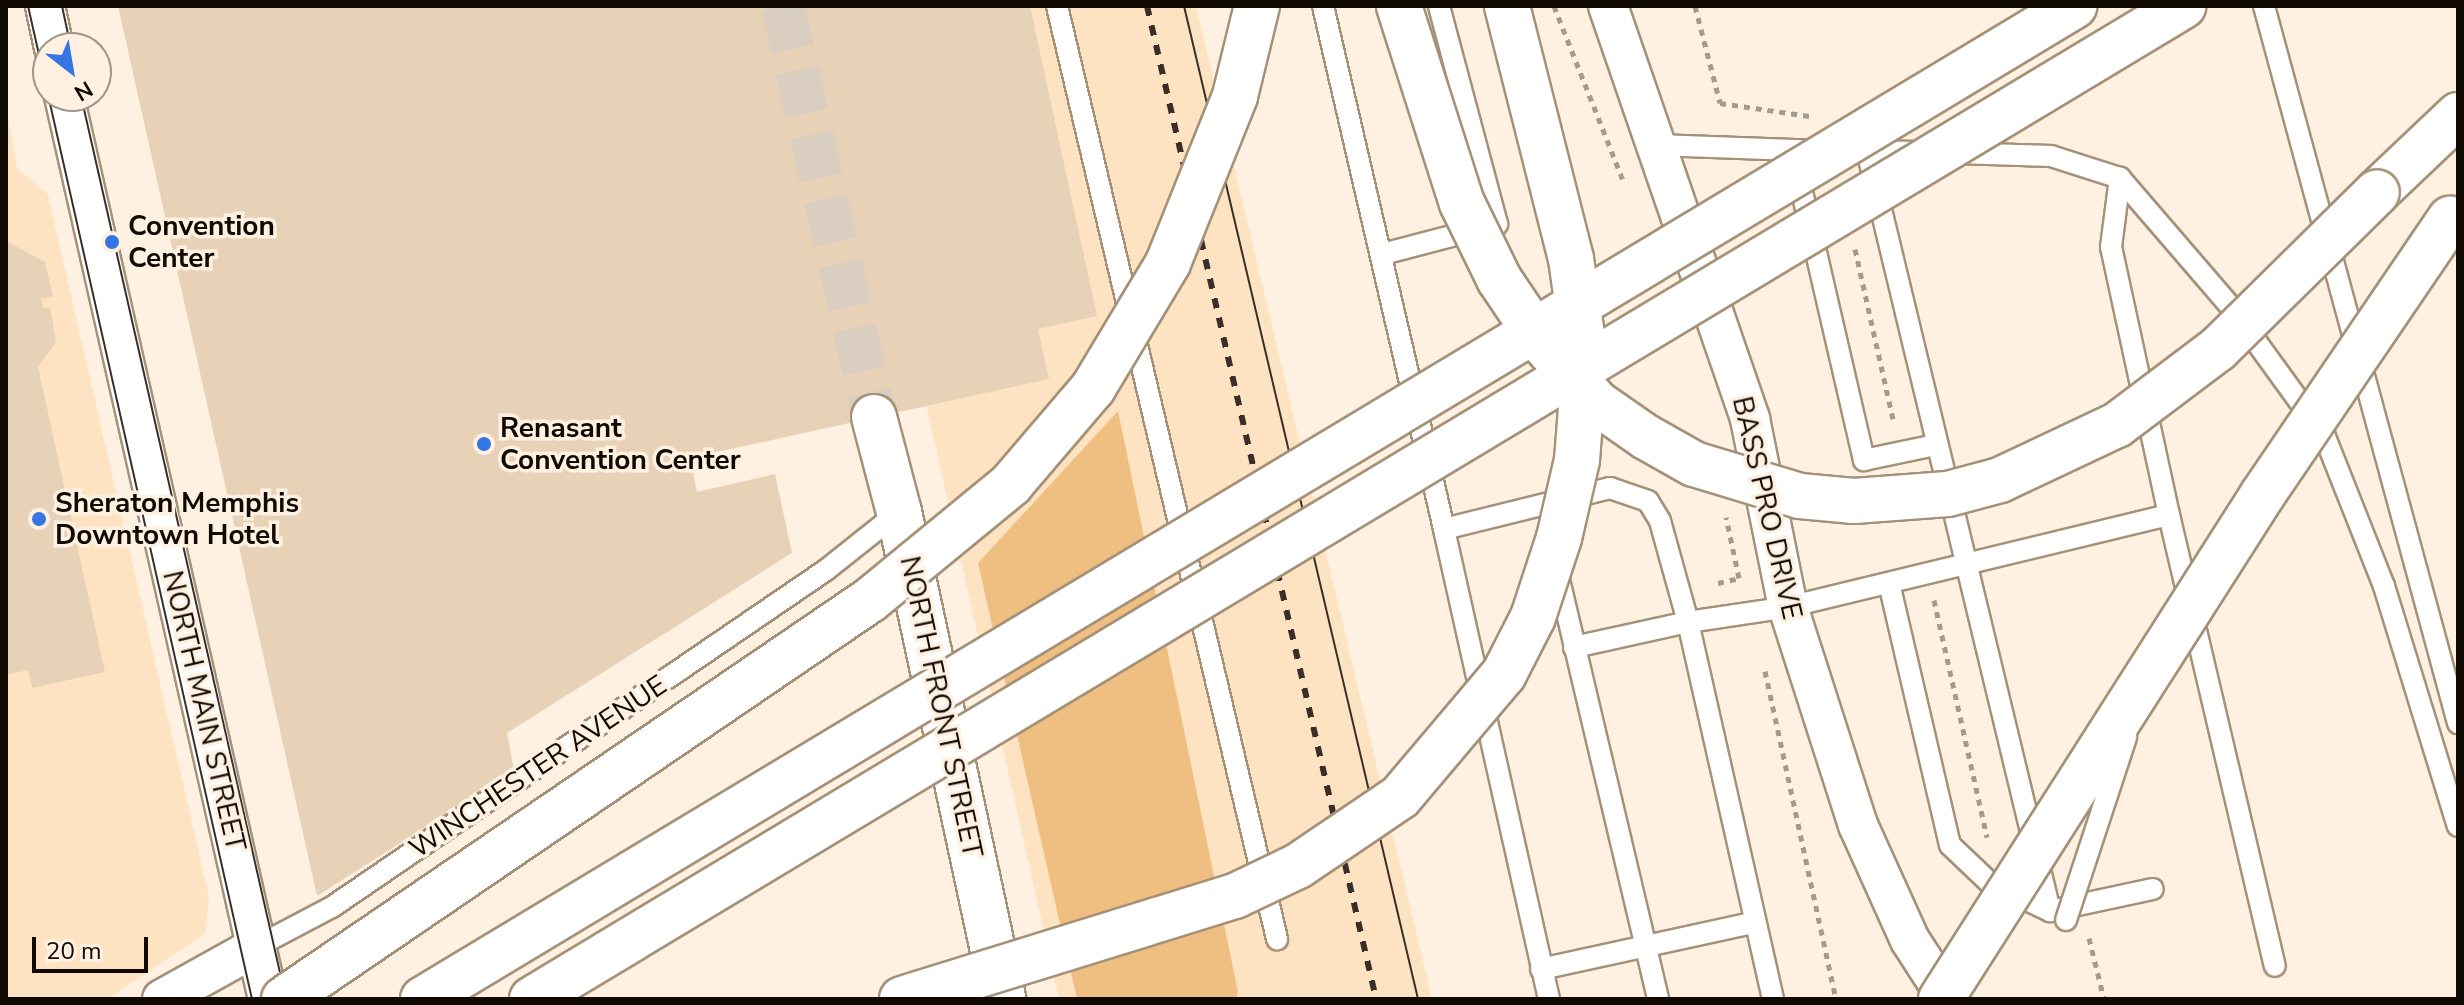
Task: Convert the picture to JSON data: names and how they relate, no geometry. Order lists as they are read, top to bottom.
{
  "streets": {
    "main road": ["NORTH FRONT STREET"],
    "street": ["BASS PRO DRIVE", "NORTH MAIN STREET", "WINCHESTER AVENUE"]
  },
  "crossings": [
    ["NORTH FRONT STREET", "WINCHESTER AVENUE"],
    ["NORTH MAIN STREET", "WINCHESTER AVENUE"]
  ],
  "places": ["Convention Center", "Renasant Convention Center", "Sheraton Memphis Downtown Hotel"],
  "scale_bar": "20 m",
  "north": "bottom right"
}
